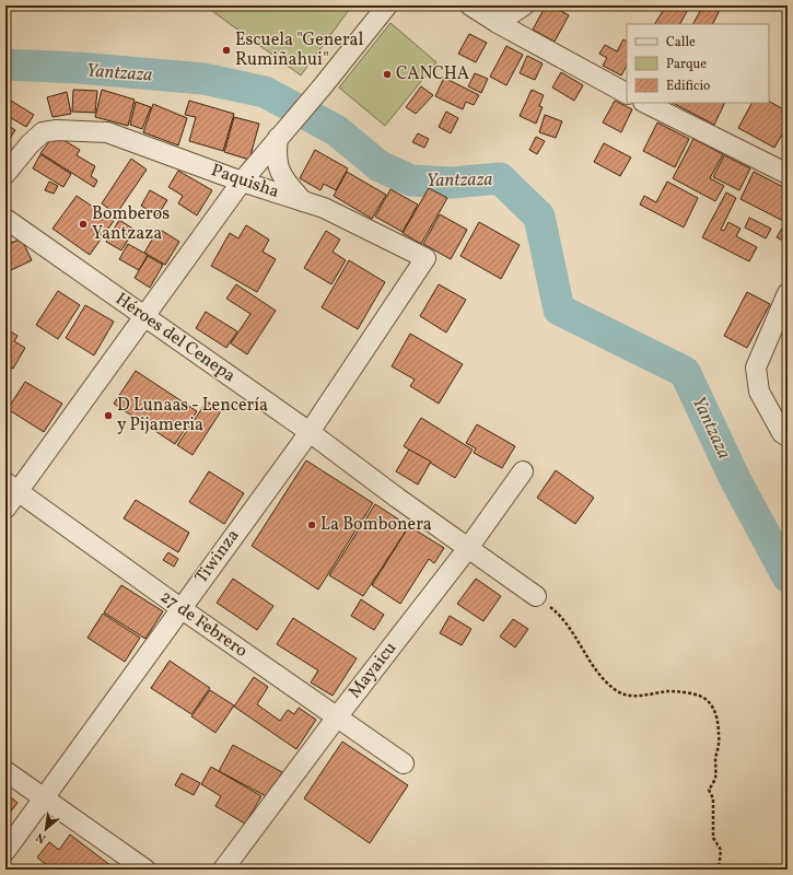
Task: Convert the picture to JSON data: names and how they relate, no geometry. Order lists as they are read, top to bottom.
{
  "streets": {
    "street": [
      "Paquisha",
      "Héroes del Cenepa",
      "Tiwinza",
      "27 de Febrero",
      "Mayaicu"
    ]
  },
  "crossings": [
    ["Paquisha", "Tiwinza"],
    ["Héroes del Cenepa", "Tiwinza"],
    ["Héroes del Cenepa", "Mayaicu"],
    ["Tiwinza", "27 de Febrero"],
    ["27 de Febrero", "Mayaicu"]
  ],
  "water": ["Yantzaza"],
  "places": [
    "Escuela \"General Rumiñahui\"",
    "CANCHA",
    "Bomberos Yantzaza",
    "D Lunaas - Lencería y Pijameria",
    "La Bombonera"
  ],
  "legend": ["Calle", "Parque", "Edificio"],
  "north": "bottom left"
}
